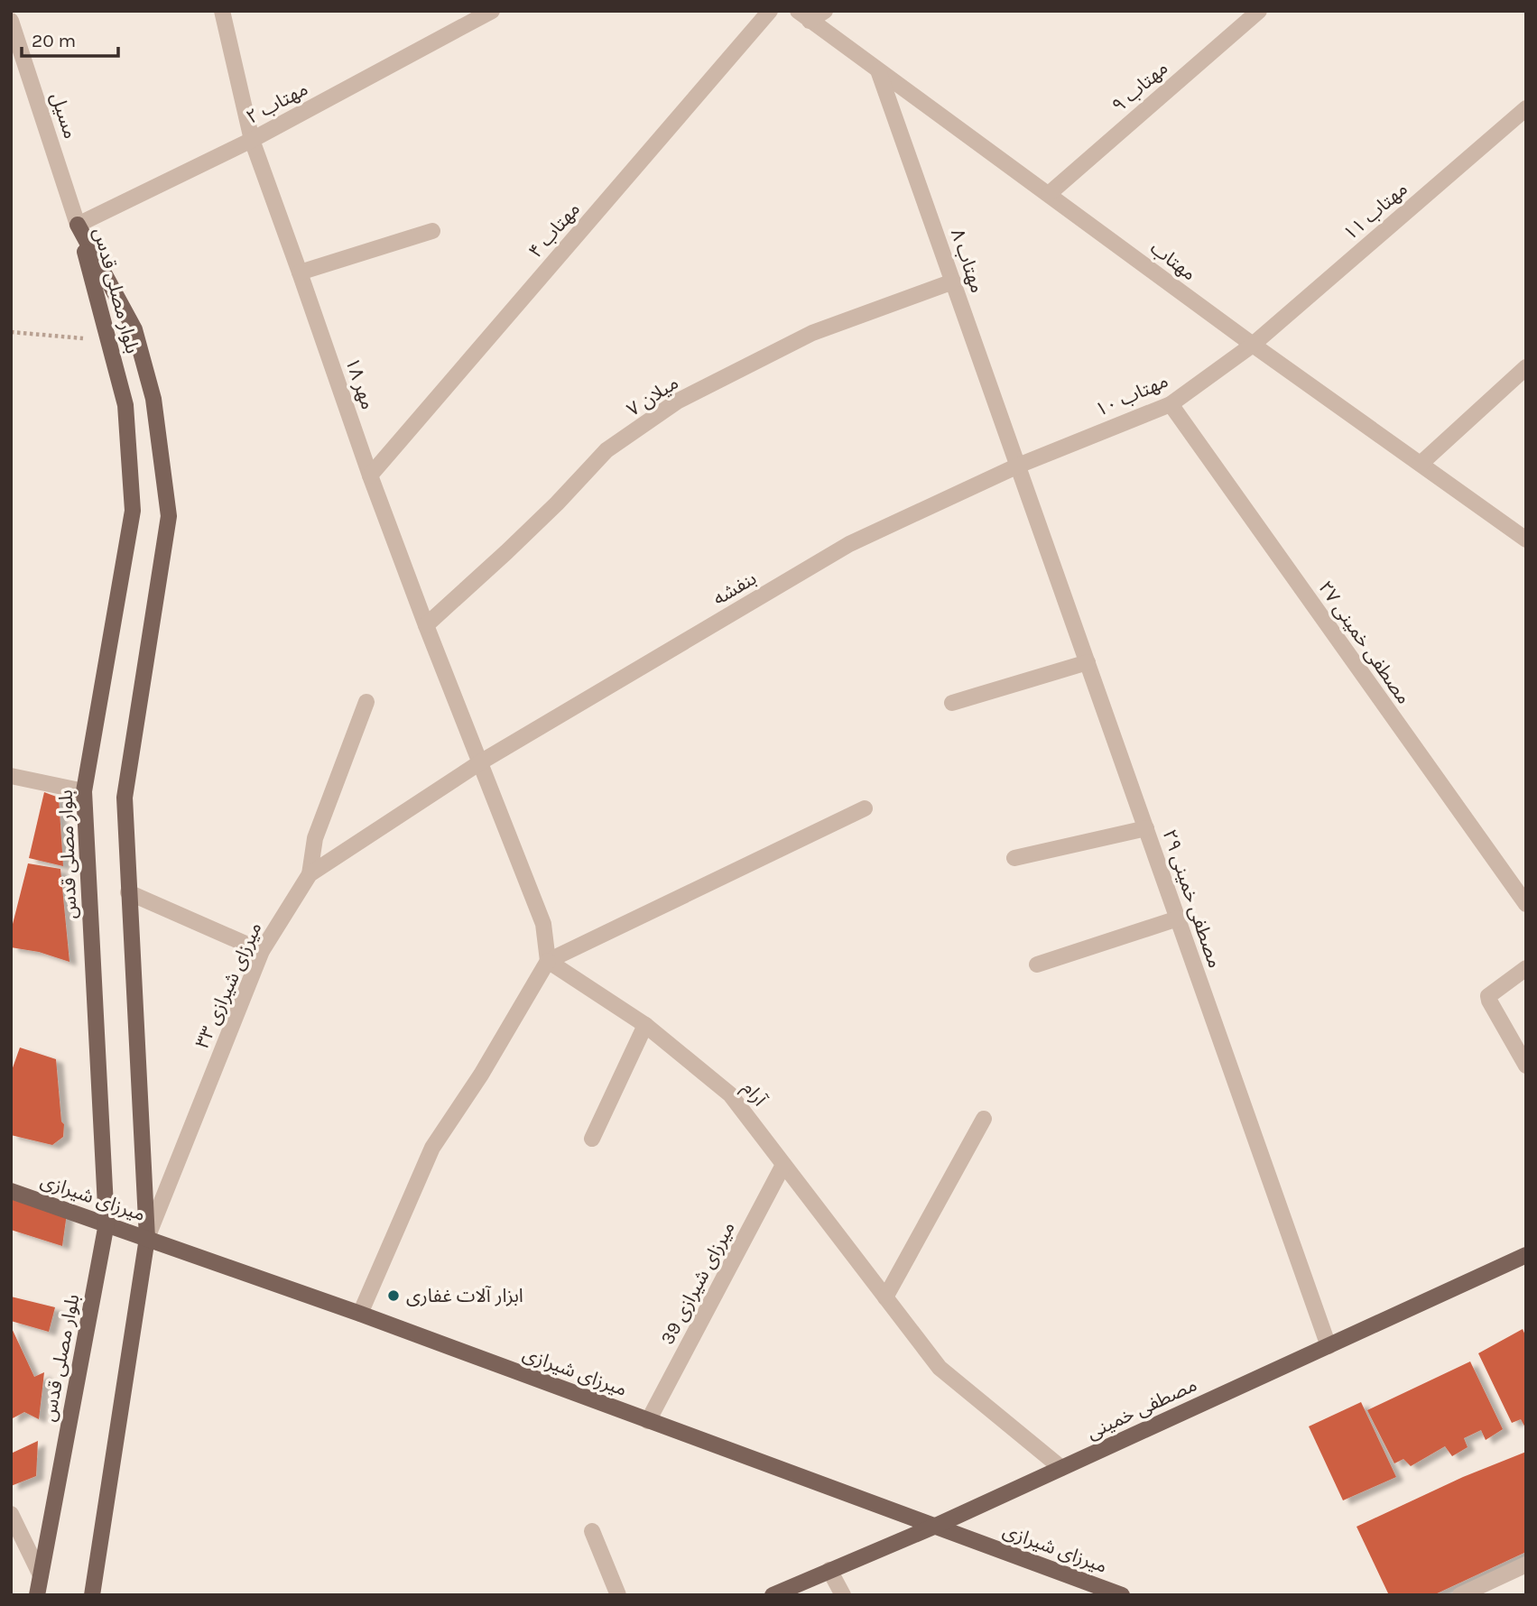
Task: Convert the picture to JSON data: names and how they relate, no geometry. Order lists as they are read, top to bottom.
{
  "streets": {
    "main road": ["بلوار مصلی قدس", "میرزای شیرازی", "مصطفی خمینی"],
    "street": [
      "مهتاب ۹",
      "مهتاب ۲",
      "مسیل",
      "مهتاب ۱۱",
      "مهتاب ۴",
      "مهتاب ۸",
      "مهتاب",
      "مهر ۱۸",
      "مهتاب ۱۰",
      "میلان ۷",
      "بنفشه",
      "مصطفی خمینی ۲۷",
      "مصطفی خمینی ۲۹",
      "میرزای شیرازی ۳۳",
      "آرام",
      "میرزای شیرازی 39"
    ]
  },
  "crossings": [
    ["مهتاب ۹", "مهتاب"],
    ["مهتاب ۲", "مسیل"],
    ["مهتاب ۲", "بلوار مصلی قدس"],
    ["مهتاب ۲", "مهر ۱۸"],
    ["مسیل", "بلوار مصلی قدس"],
    ["مهتاب ۱۱", "مهتاب"],
    ["مهتاب ۱۱", "مهتاب ۱۰"],
    ["مهتاب ۴", "مهر ۱۸"],
    ["مهتاب ۸", "مهتاب"],
    ["مهتاب ۸", "مهتاب ۱۰"],
    ["مهتاب ۸", "میلان ۷"],
    ["مهتاب ۸", "بنفشه"],
    ["مهتاب ۸", "مصطفی خمینی ۲۹"],
    ["مهتاب", "مهتاب ۱۰"],
    ["بلوار مصلی قدس", "میرزای شیرازی ۳۳"],
    ["بلوار مصلی قدس", "میرزای شیرازی"],
    ["مهر ۱۸", "میلان ۷"],
    ["مهر ۱۸", "بنفشه"],
    ["مهر ۱۸", "میرزای شیرازی ۳۳"],
    ["مهر ۱۸", "آرام"],
    ["مهتاب ۱۰", "بنفشه"],
    ["مهتاب ۱۰", "مصطفی خمینی ۲۷"],
    ["مهتاب ۱۰", "مصطفی خمینی ۲۹"],
    ["بنفشه", "مصطفی خمینی ۲۹"],
    ["بنفشه", "میرزای شیرازی ۳۳"],
    ["مصطفی خمینی ۲۹", "مصطفی خمینی"],
    ["میرزای شیرازی ۳۳", "میرزای شیرازی"],
    ["آرام", "میرزای شیرازی 39"],
    ["آرام", "مصطفی خمینی"],
    ["میرزای شیرازی", "میرزای شیرازی 39"],
    ["میرزای شیرازی", "مصطفی خمینی"]
  ],
  "places": ["ابزار آلات غفاری"],
  "scale_bar": "20 m"
}
